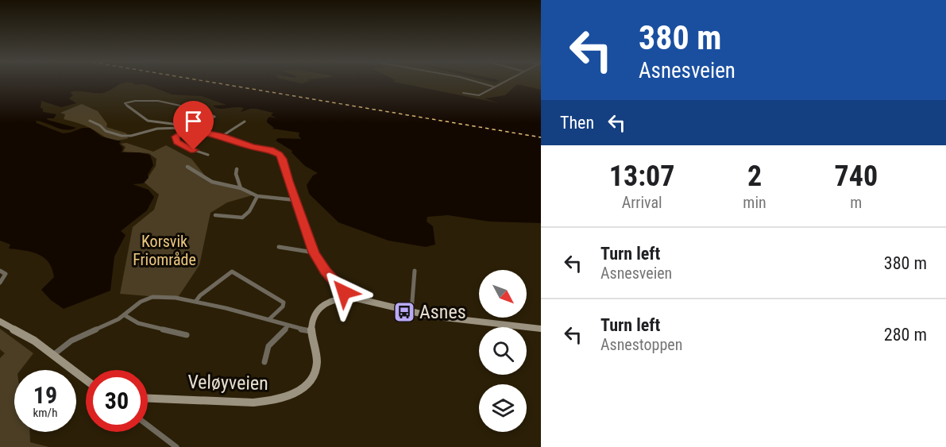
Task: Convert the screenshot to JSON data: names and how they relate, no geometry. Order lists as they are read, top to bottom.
{
  "streets": {
    "main road": ["Veløyveien"]
  },
  "parks": ["Korsvik Friområde"],
  "places": {
    "bus stop": ["Asnes"]
  },
  "north": "bottom right",
  "page": {
    "turn": ["380 m", "Asnesveien"],
    "then": "Then",
    "eta": [
      "13:07",
      "Arrival",
      "2",
      "min",
      "740",
      "m"
    ],
    "list": [
      {
        "name": "Turn left",
        "note": "Asnesveien",
        "value": "380 m"
      },
      {
        "name": "Turn left",
        "note": "Asnestoppen",
        "value": "280 m"
      }
    ],
    "speed": "19 km/h",
    "limit": "30"
  }
}
